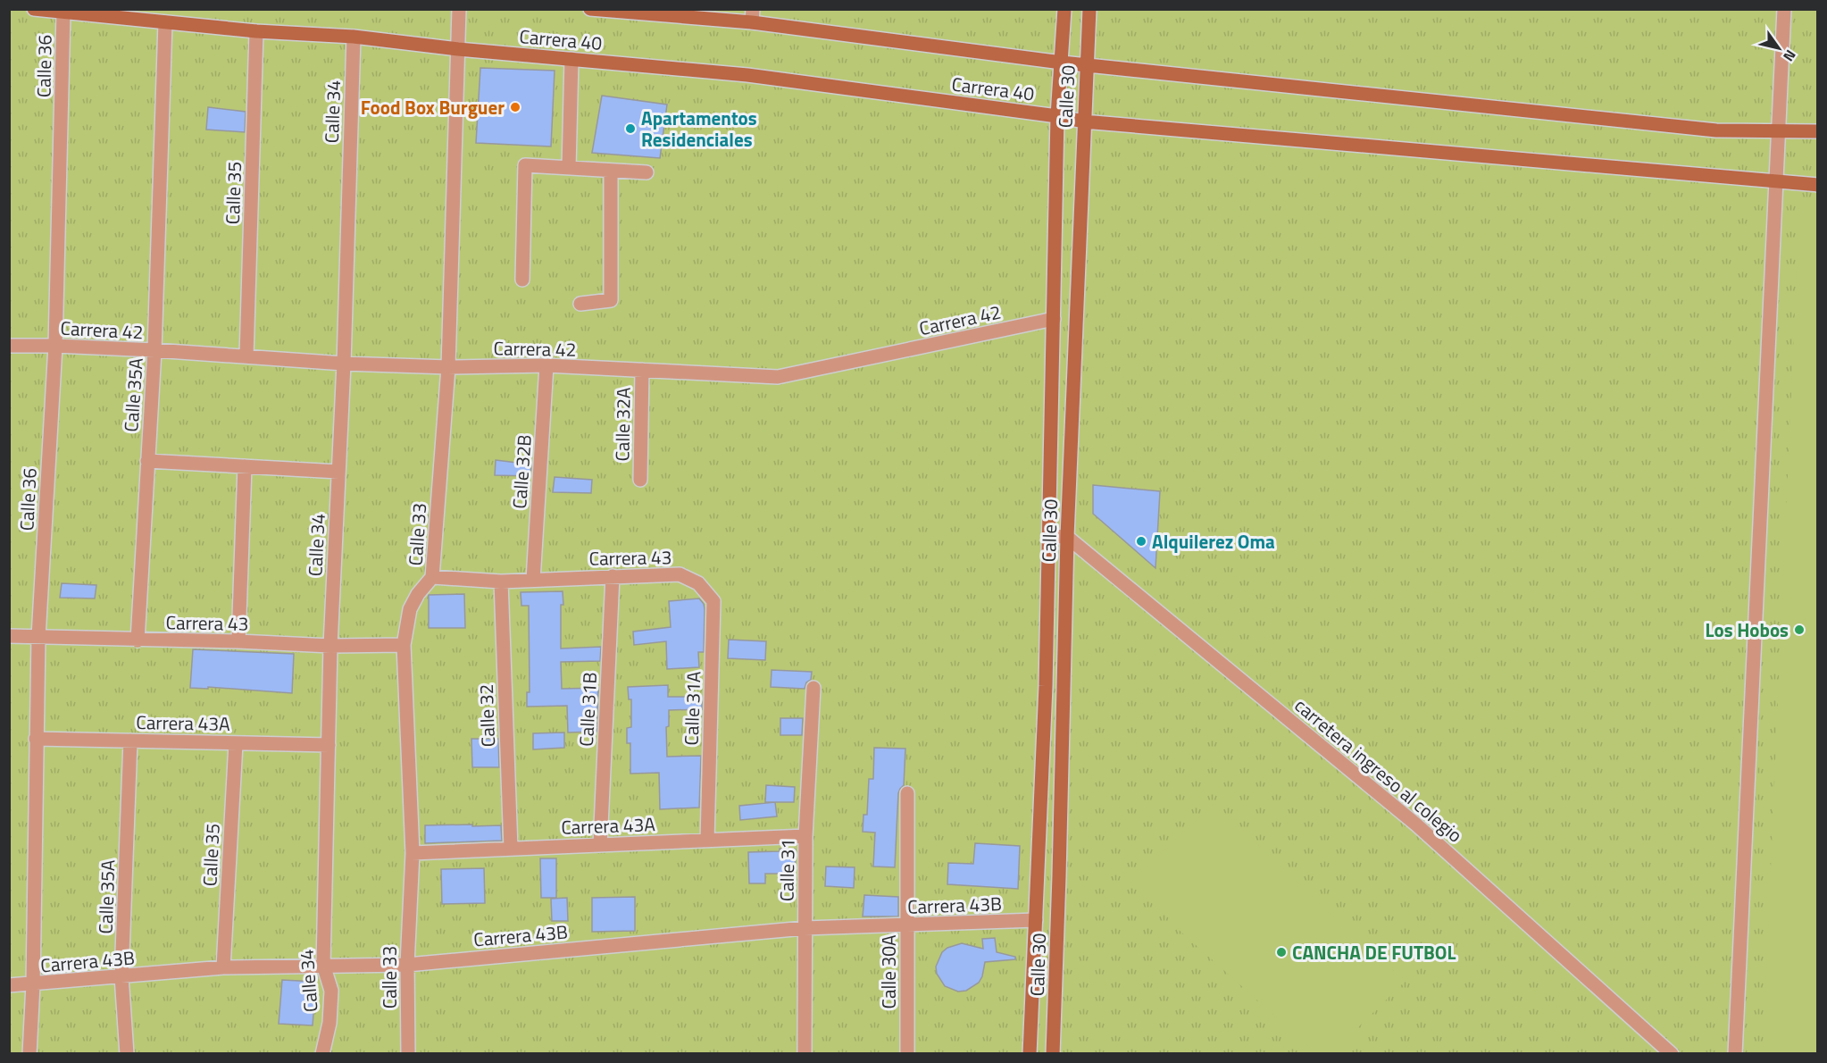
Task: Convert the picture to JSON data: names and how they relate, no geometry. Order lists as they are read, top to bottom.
{
  "streets": {
    "street": [
      "Carrera 40",
      "Calle 36",
      "Calle 30",
      "Calle 34",
      "Calle 35",
      "Carrera 42",
      "Calle 35A",
      "Calle 32A",
      "Calle 32B",
      "Calle 33",
      "Carrera 43",
      "Calle 31A",
      "Calle 31B",
      "Calle 32",
      "Carrera 43A",
      "carretera ingreso al colegio",
      "Calle 31",
      "Carrera 43B",
      "Calle 30A"
    ]
  },
  "crossings": [
    ["Carrera 40", "Calle 36"],
    ["Carrera 40", "Calle 30"],
    ["Carrera 40", "Calle 34"],
    ["Carrera 40", "Calle 35"],
    ["Carrera 40", "Calle 35A"],
    ["Carrera 40", "Calle 33"],
    ["Calle 36", "Carrera 42"],
    ["Calle 36", "Carrera 43"],
    ["Calle 36", "Carrera 43A"],
    ["Calle 36", "Carrera 43B"],
    ["Calle 30", "Carrera 42"],
    ["Calle 30", "carretera ingreso al colegio"],
    ["Calle 30", "Carrera 43B"],
    ["Calle 34", "Carrera 42"],
    ["Calle 34", "Carrera 43"],
    ["Calle 34", "Carrera 43A"],
    ["Calle 34", "Carrera 43B"],
    ["Calle 35", "Carrera 42"],
    ["Calle 35", "Carrera 43A"],
    ["Calle 35", "Carrera 43B"],
    ["Carrera 42", "Calle 35A"],
    ["Carrera 42", "Calle 32A"],
    ["Carrera 42", "Calle 32B"],
    ["Carrera 42", "Calle 33"],
    ["Calle 35A", "Carrera 43"],
    ["Calle 35A", "Carrera 43A"],
    ["Calle 35A", "Carrera 43B"],
    ["Calle 32B", "Carrera 43"],
    ["Calle 33", "Carrera 43"],
    ["Calle 33", "Carrera 43A"],
    ["Calle 33", "Carrera 43B"],
    ["Carrera 43", "Calle 31A"],
    ["Carrera 43", "Calle 31B"],
    ["Carrera 43", "Calle 32"],
    ["Calle 31A", "Carrera 43A"],
    ["Calle 31B", "Carrera 43A"],
    ["Calle 32", "Carrera 43A"],
    ["Carrera 43A", "Calle 31"],
    ["Calle 31", "Carrera 43B"],
    ["Carrera 43B", "Calle 30A"]
  ],
  "places": [
    "Food Box Burguer",
    "Apartamentos Residenciales",
    "Alquilerez Oma",
    "Los Hobos",
    "CANCHA DE FUTBOL"
  ],
  "north": "bottom right"
}
